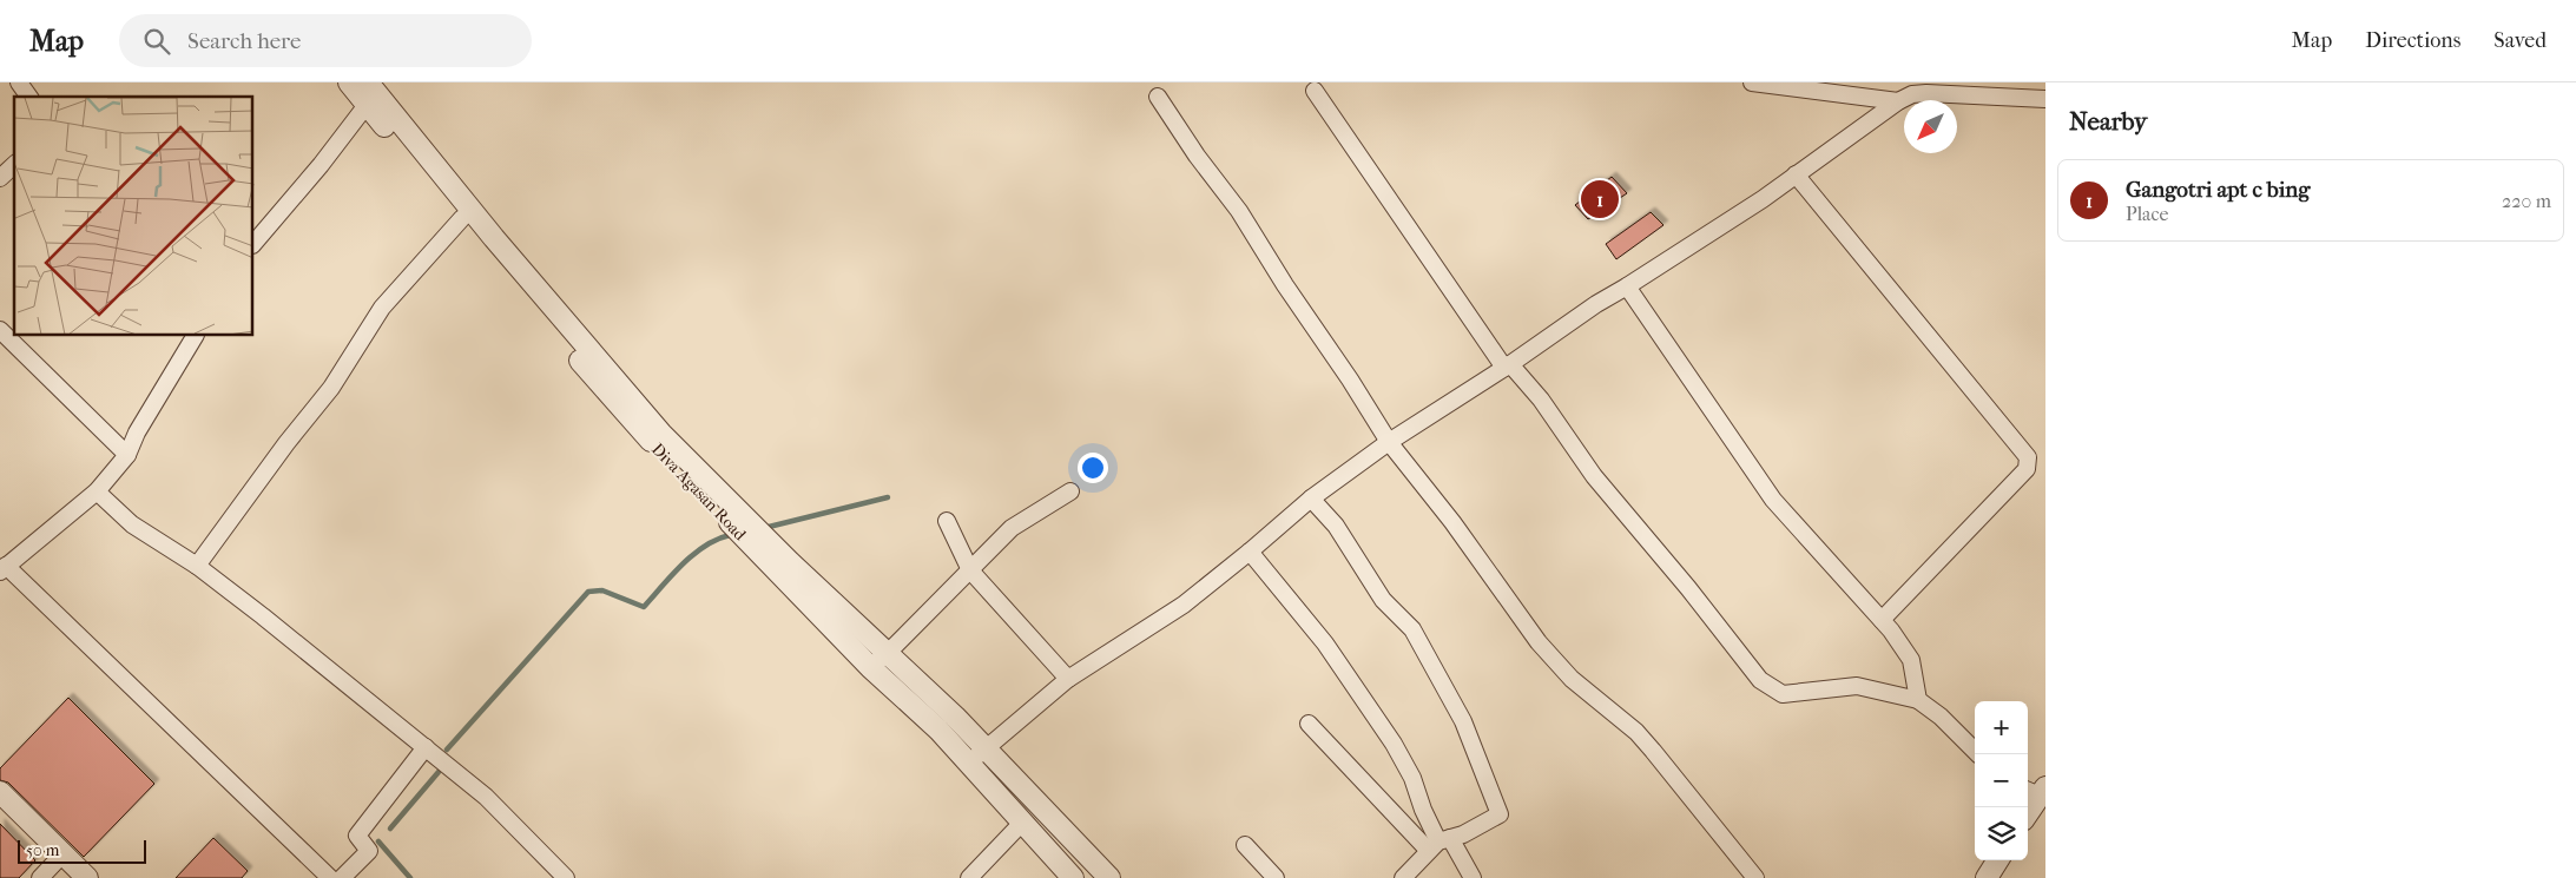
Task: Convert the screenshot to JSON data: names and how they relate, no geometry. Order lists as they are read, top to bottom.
{
  "streets": {
    "street": ["Diva Agasan Road"]
  },
  "scale_bar": "50 m",
  "north": "bottom left",
  "page": {
    "header": "Map",
    "search": "Search here",
    "nav": ["Map", "Directions", "Saved"],
    "heading": "Nearby",
    "list": [
      {
        "mark": "1",
        "name": "Gangotri apt c bing",
        "note": "Place",
        "value": "220 m"
      }
    ],
    "pins": "1",
    "map_buttons": ["+", "−"],
    "scale": "50 m"
  }
}
